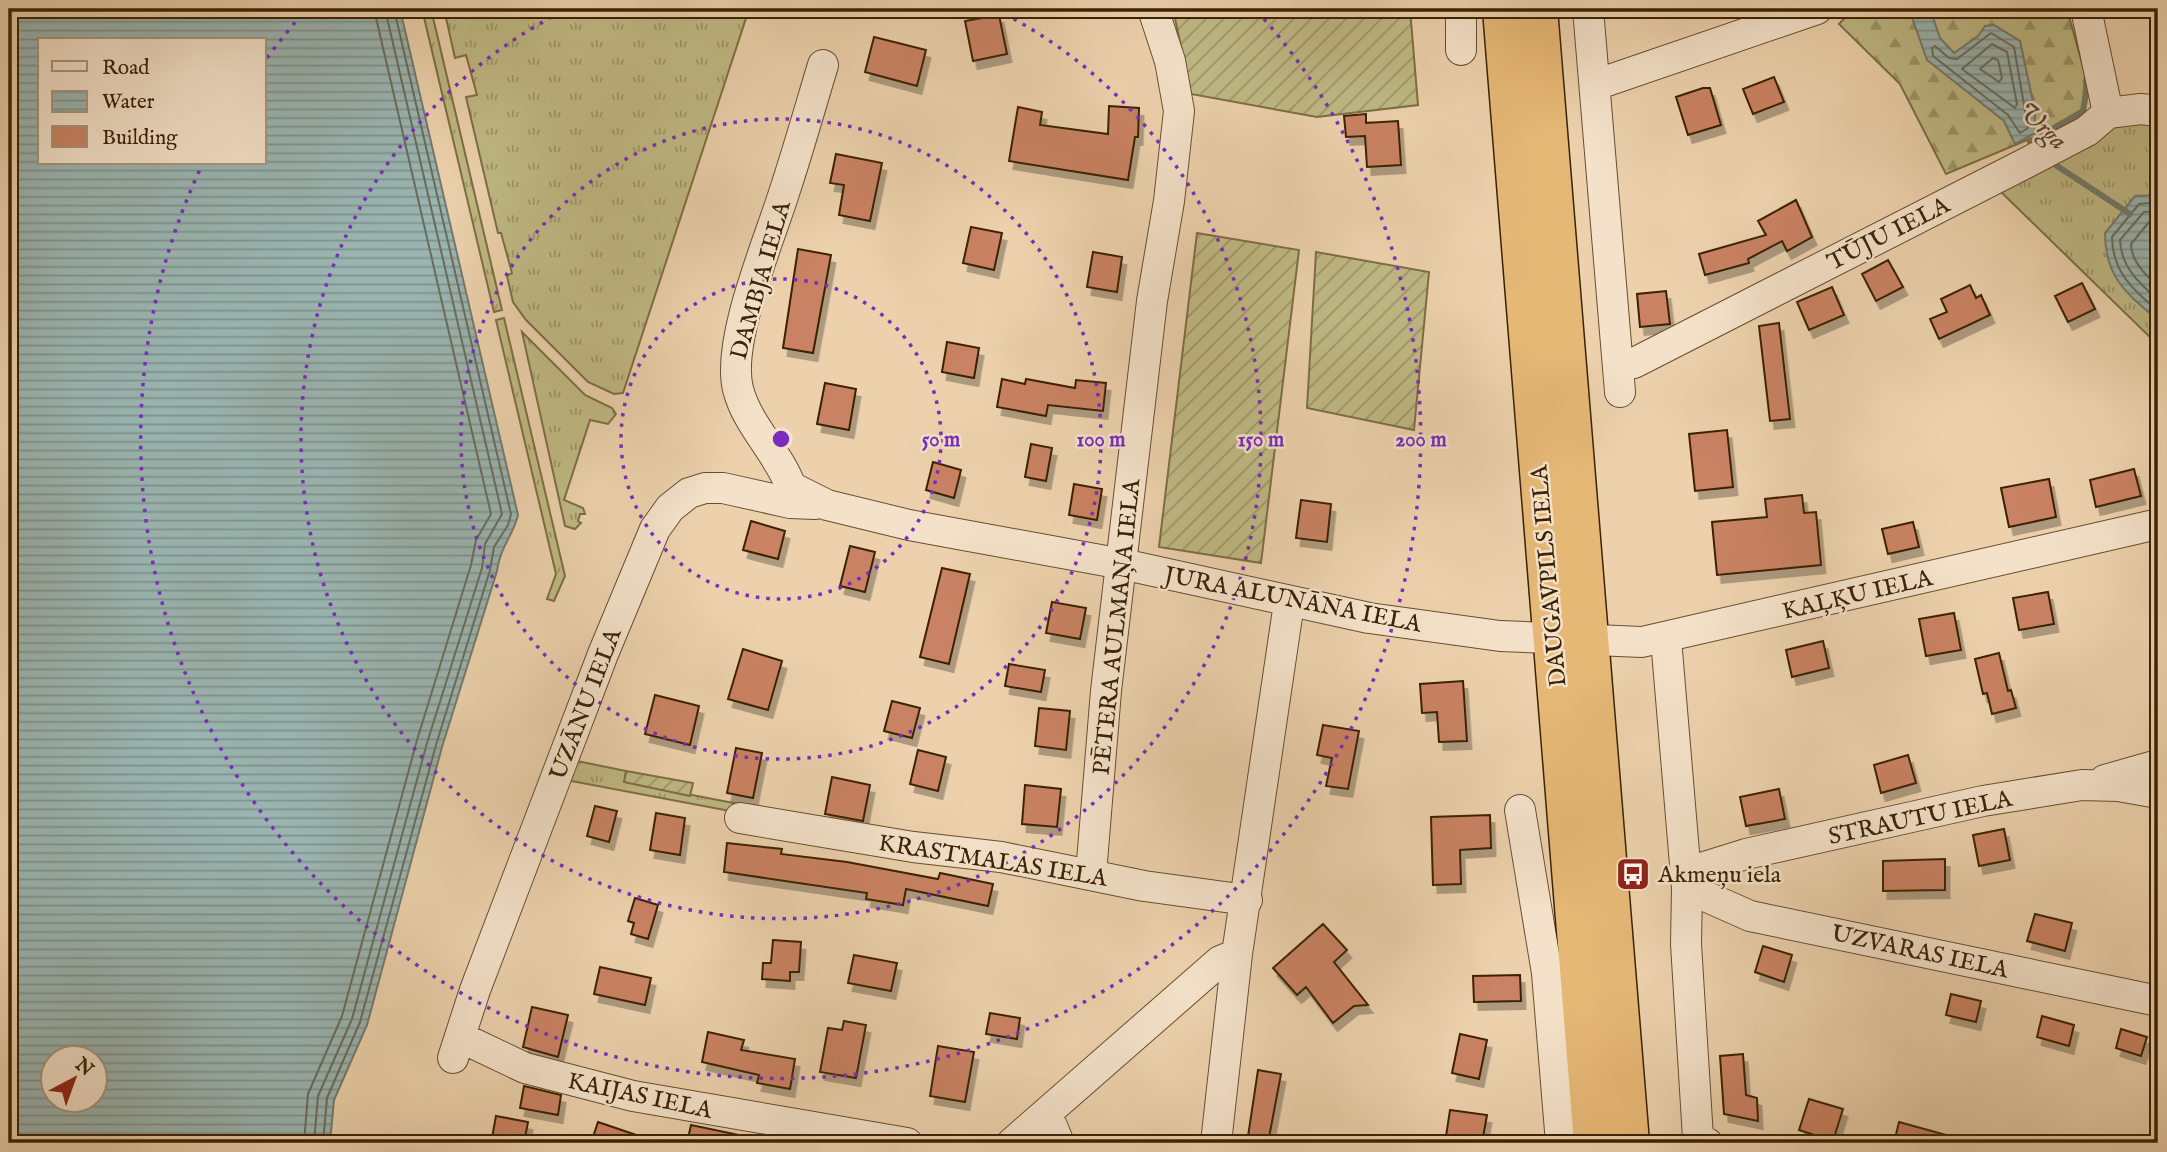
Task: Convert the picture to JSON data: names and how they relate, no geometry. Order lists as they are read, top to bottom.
{
  "streets": {
    "highway": ["DAUGAVPILS IELA"],
    "street": [
      "TŪJU IELA",
      "DAMBJA IELA",
      "KAĻĶU IELA",
      "JURA ALUNĀNA IELA",
      "PĒTERA AULMAŅA IELA",
      "UZĀNU IELA",
      "STRAUTU IELA",
      "KRASTMALAS IELA",
      "UZVARAS IELA",
      "KAIJAS IELA"
    ]
  },
  "crossings": [
    ["DAMBJA IELA", "JURA ALUNĀNA IELA"],
    ["DAUGAVPILS IELA", "KAĻĶU IELA"],
    ["DAUGAVPILS IELA", "JURA ALUNĀNA IELA"],
    ["KAĻĶU IELA", "JURA ALUNĀNA IELA"],
    ["JURA ALUNĀNA IELA", "PĒTERA AULMAŅA IELA"],
    ["JURA ALUNĀNA IELA", "UZĀNU IELA"],
    ["PĒTERA AULMAŅA IELA", "KRASTMALAS IELA"],
    ["UZĀNU IELA", "KAIJAS IELA"],
    ["STRAUTU IELA", "UZVARAS IELA"]
  ],
  "water": ["Urga"],
  "places": {
    "bus stop": ["Akmeņu iela"]
  },
  "legend": ["Road", "Water", "Building"],
  "north": "top right",
  "rings": [
    "50 m",
    "100 m",
    "150 m",
    "200 m"
  ]
}
